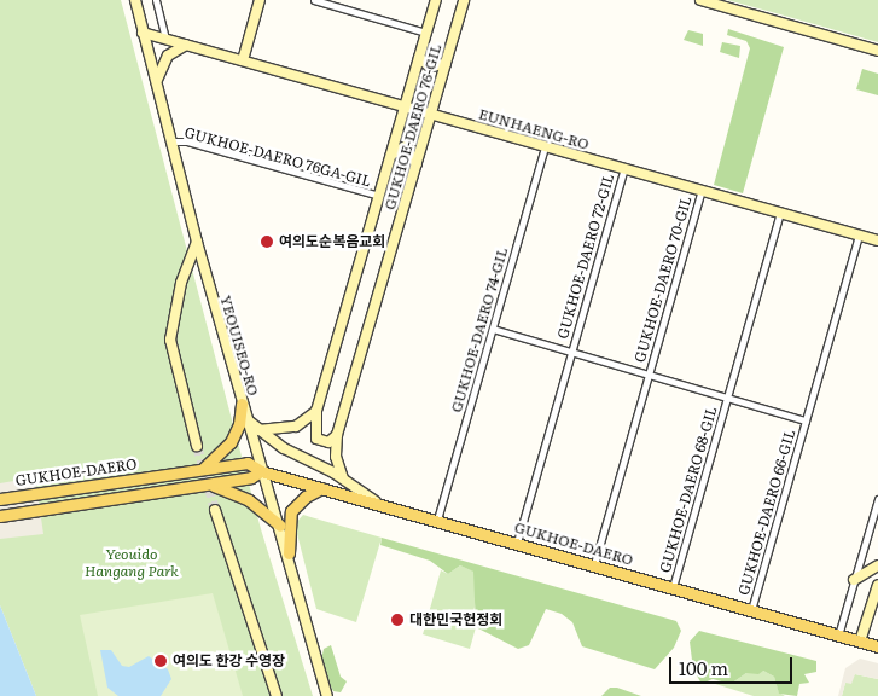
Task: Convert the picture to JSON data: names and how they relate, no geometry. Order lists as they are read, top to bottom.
{
  "streets": {
    "main road": ["GUKHOE-DAERO"],
    "street": [
      "GUKHOE-DAERO 76-GIL",
      "EUNHAENG-RO",
      "GUKHOE-DAERO 76GA-GIL",
      "GUKHOE-DAERO 72-GIL",
      "GUKHOE-DAERO 70-GIL",
      "GUKHOE-DAERO 74-GIL",
      "YEOUISEO-RO",
      "GUKHOE-DAERO 68-GIL",
      "GUKHOE-DAERO 66-GIL"
    ]
  },
  "crossings": [
    ["GUKHOE-DAERO 76-GIL", "EUNHAENG-RO"],
    ["GUKHOE-DAERO 76-GIL", "GUKHOE-DAERO 76GA-GIL"],
    ["EUNHAENG-RO", "GUKHOE-DAERO 72-GIL"],
    ["EUNHAENG-RO", "GUKHOE-DAERO 70-GIL"],
    ["EUNHAENG-RO", "GUKHOE-DAERO 74-GIL"],
    ["EUNHAENG-RO", "YEOUISEO-RO"],
    ["EUNHAENG-RO", "GUKHOE-DAERO 68-GIL"],
    ["EUNHAENG-RO", "GUKHOE-DAERO 66-GIL"],
    ["GUKHOE-DAERO 76GA-GIL", "YEOUISEO-RO"],
    ["GUKHOE-DAERO 72-GIL", "GUKHOE-DAERO 70-GIL"],
    ["GUKHOE-DAERO 72-GIL", "GUKHOE-DAERO 74-GIL"],
    ["GUKHOE-DAERO 72-GIL", "GUKHOE-DAERO"],
    ["GUKHOE-DAERO 70-GIL", "GUKHOE-DAERO"],
    ["GUKHOE-DAERO 70-GIL", "GUKHOE-DAERO 68-GIL"],
    ["GUKHOE-DAERO 74-GIL", "GUKHOE-DAERO"],
    ["YEOUISEO-RO", "GUKHOE-DAERO"],
    ["GUKHOE-DAERO", "GUKHOE-DAERO 68-GIL"],
    ["GUKHOE-DAERO", "GUKHOE-DAERO 66-GIL"],
    ["GUKHOE-DAERO 68-GIL", "GUKHOE-DAERO 66-GIL"]
  ],
  "parks": ["Yeouido Hangang Park"],
  "places": ["여의도순복음교회", "대한민국헌정회", "여의도 한강 수영장"],
  "scale_bar": "100 m"
}
